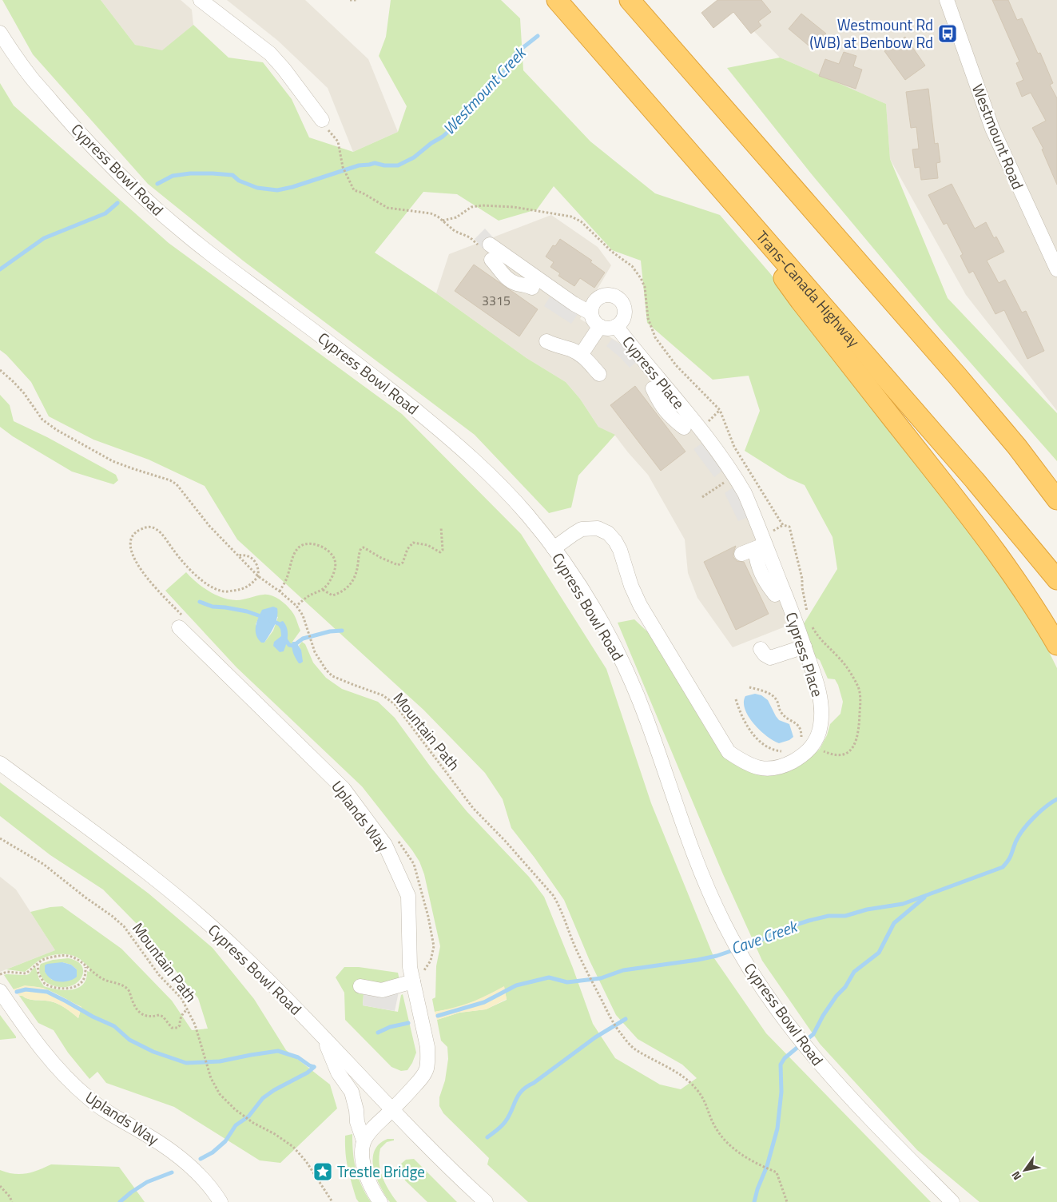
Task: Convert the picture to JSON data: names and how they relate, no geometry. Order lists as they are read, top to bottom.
{
  "streets": {
    "highway": ["Trans-Canada Highway"],
    "street": [
      "Westmount Road",
      "Cypress Bowl Road",
      "Cypress Place",
      "Uplands Way"
    ],
    "path": ["Mountain Path"]
  },
  "crossings": [
    ["Cypress Bowl Road", "Cypress Place"],
    ["Cypress Bowl Road", "Uplands Way"]
  ],
  "water": ["Westmount Creek", "Cave Creek"],
  "places": {
    "bus stop": ["Westmount Rd (WB) at Benbow Rd"],
    "place": ["Trestle Bridge"]
  },
  "house_numbers": ["3315"],
  "north": "bottom left"
}
